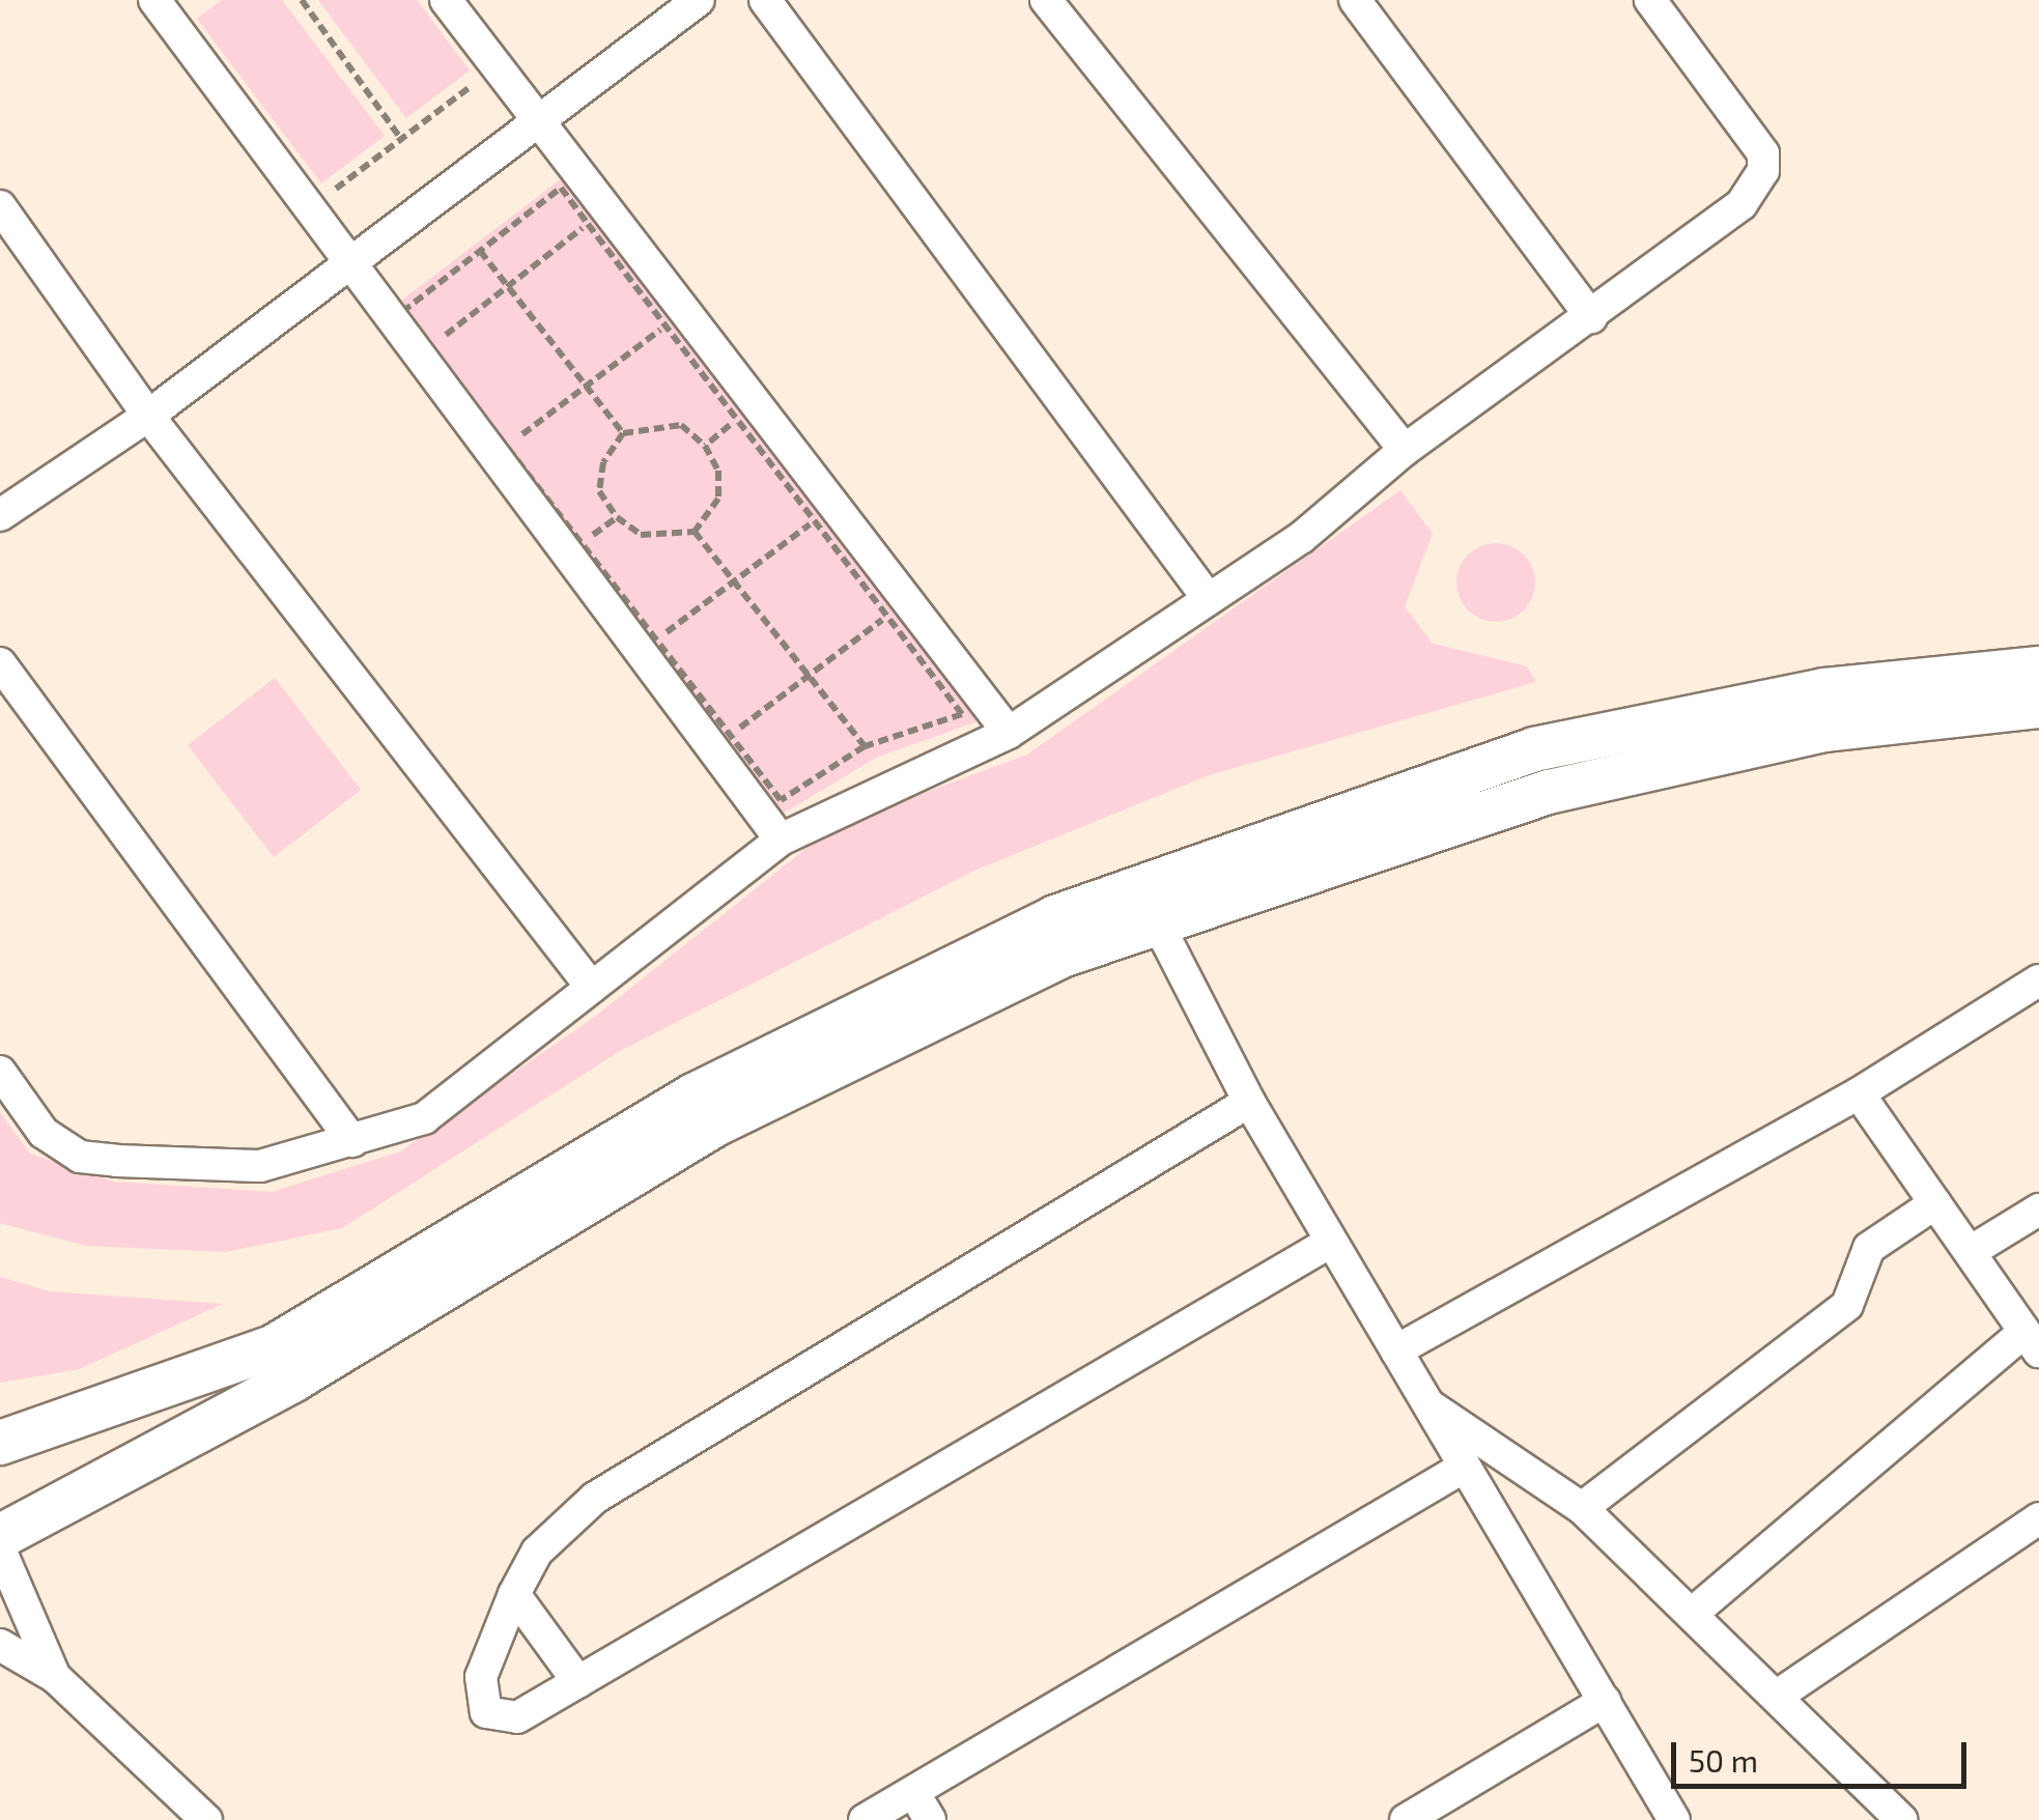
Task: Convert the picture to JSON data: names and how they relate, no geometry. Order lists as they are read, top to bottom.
{
  "scale_bar": "50 m"
}
